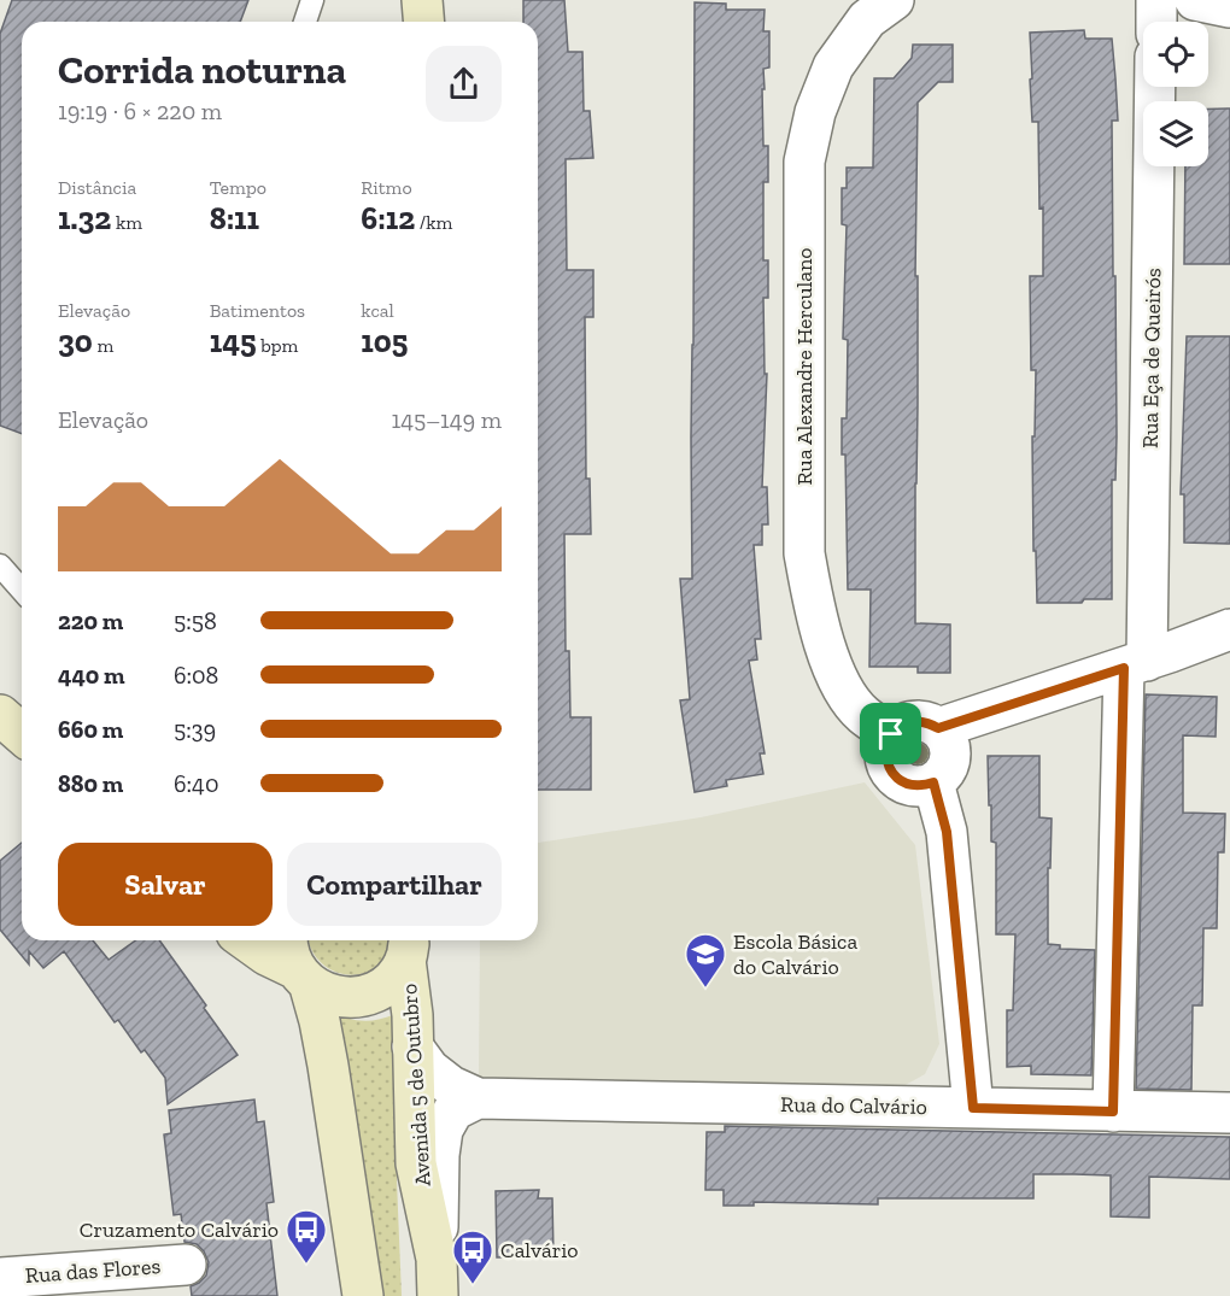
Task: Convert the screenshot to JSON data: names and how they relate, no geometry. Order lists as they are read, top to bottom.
{
  "streets": {
    "main road": ["Avenida 5 de Outubro"],
    "street": [
      "Rua Eça de Queirós",
      "Rua Alexandre Herculano",
      "Rua do Calvário",
      "Rua das Flores"
    ]
  },
  "crossings": [
    ["Rua Eça de Queirós", "Rua do Calvário"],
    ["Avenida 5 de Outubro", "Rua do Calvário"]
  ],
  "places": {
    "school or university": ["Escola Básica do Calvário"],
    "bus stop": ["Cruzamento Calvário", "Calvário"]
  },
  "page": {
    "heading": ["Corrida noturna", "19:19 · 6 × 220 m"],
    "stats": [
      ["Distância", "1.32 km"],
      ["Tempo", "8:11"],
      ["Ritmo", "6:12 /km"],
      ["Elevação", "30 m"],
      ["Batimentos", "145 bpm"],
      ["kcal", "105"]
    ],
    "chart": ["Elevação", "145–149 m"],
    "list": [
      {
        "name": "220 m",
        "note": "5:58"
      },
      {
        "name": "440 m",
        "note": "6:08"
      },
      {
        "name": "660 m",
        "note": "5:39"
      },
      {
        "name": "880 m",
        "note": "6:40"
      }
    ],
    "buttons": ["Salvar", "Compartilhar"]
  }
}
